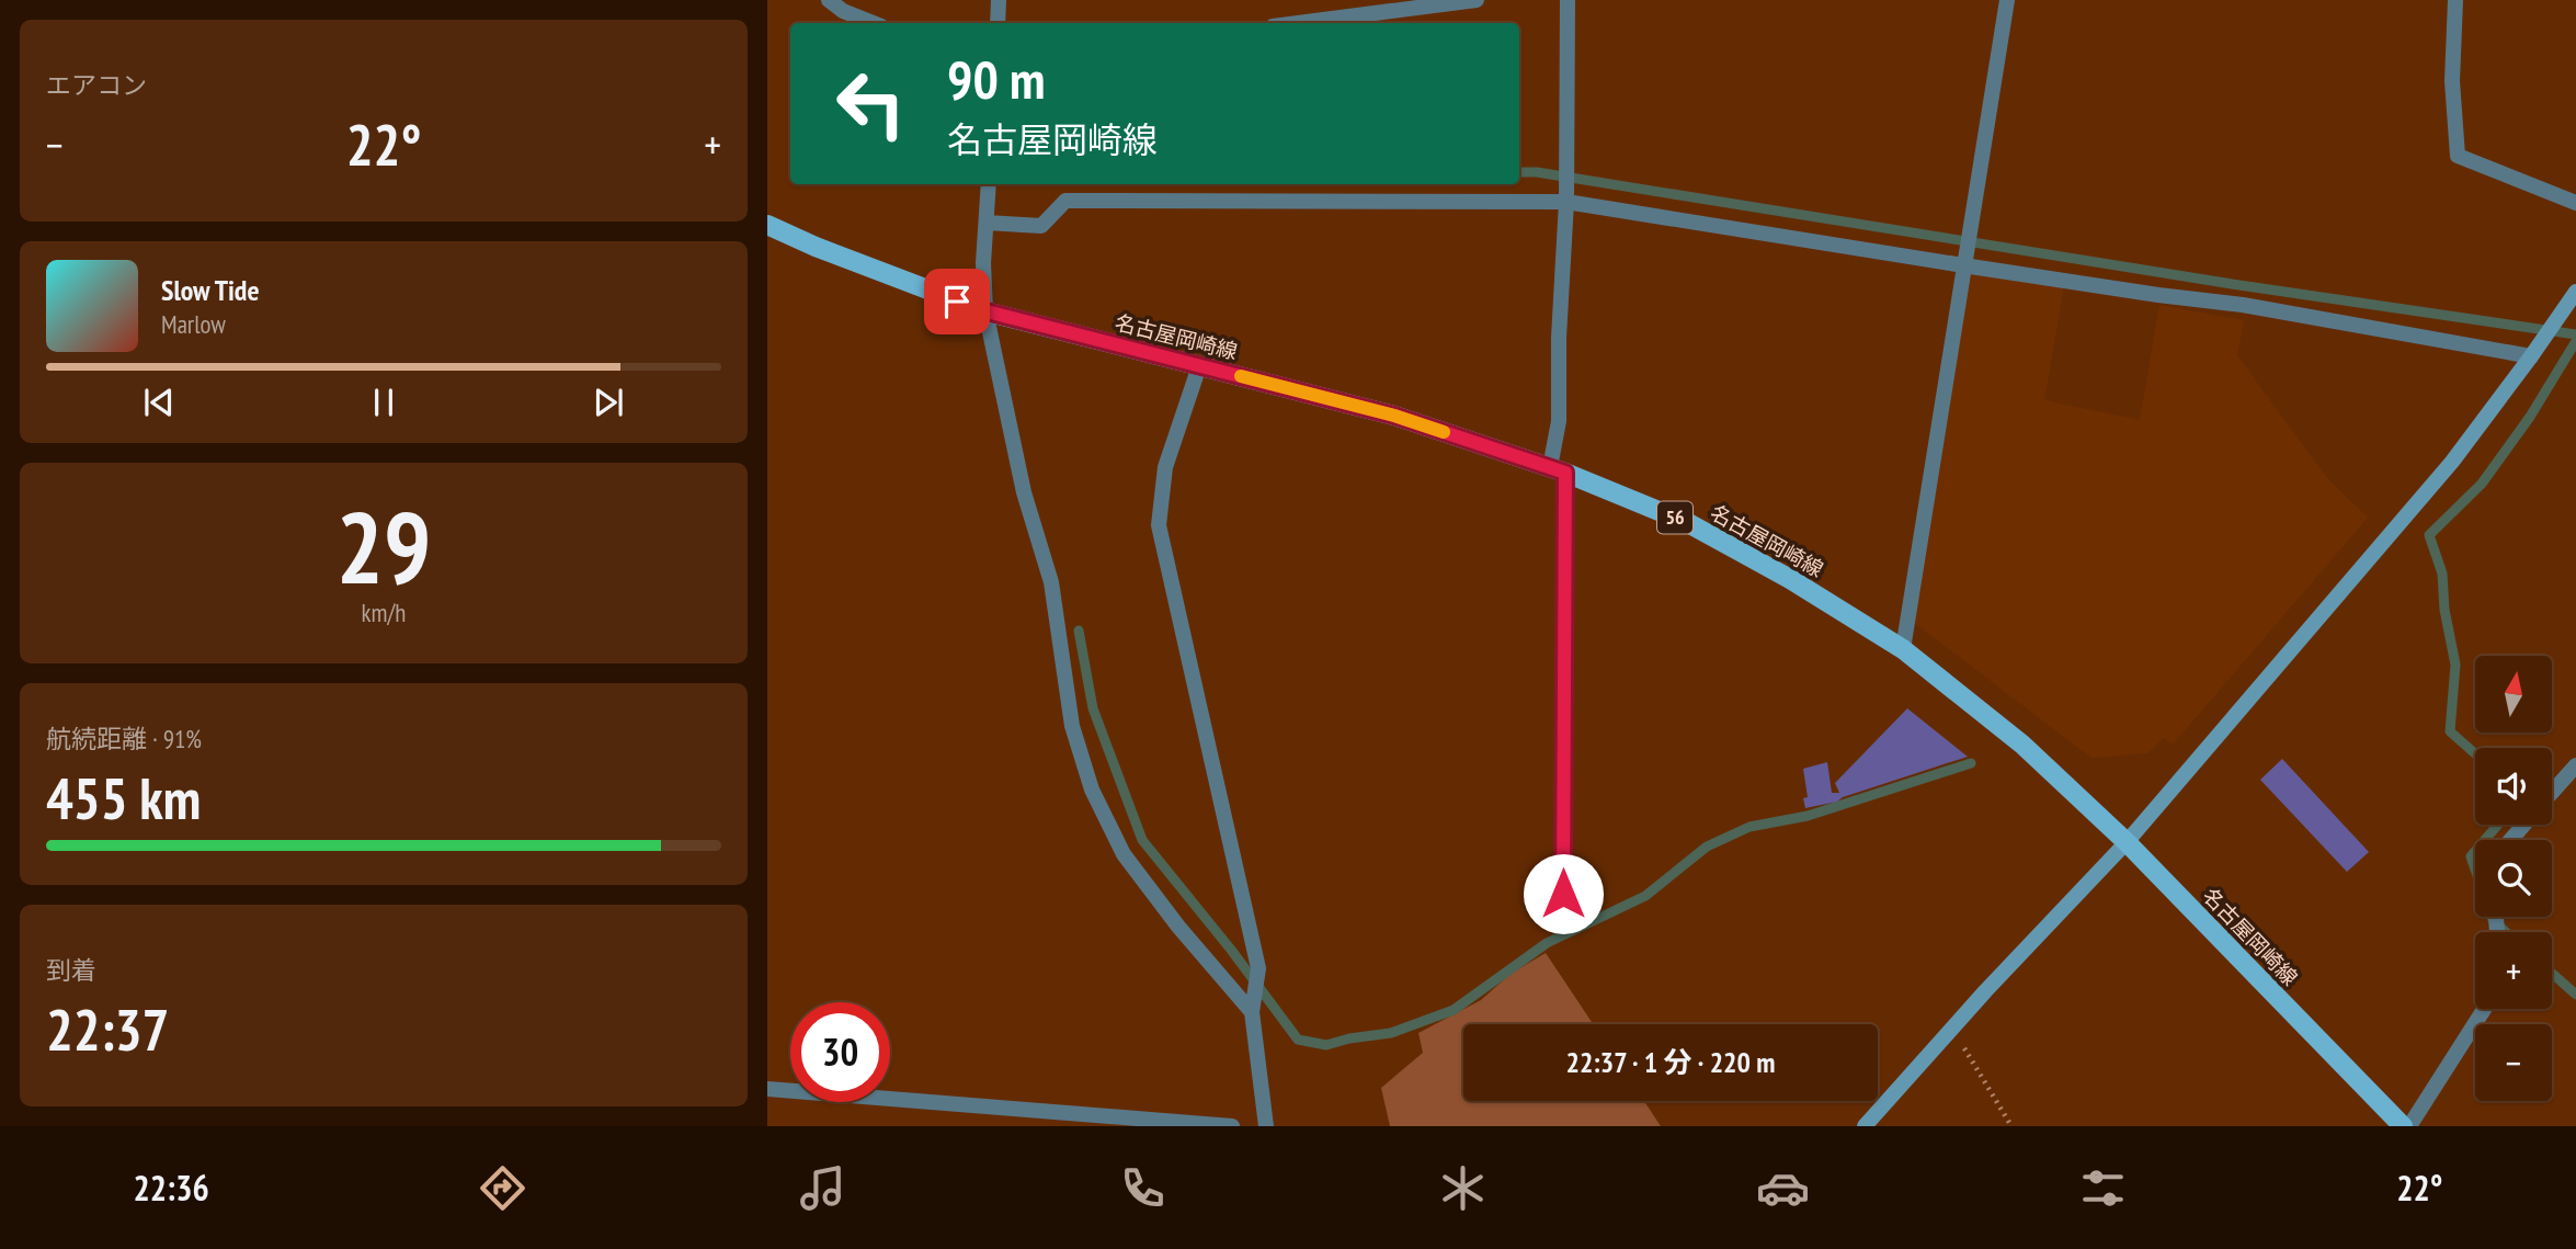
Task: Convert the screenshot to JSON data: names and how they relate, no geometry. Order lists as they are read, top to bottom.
{
  "streets": {
    "main road": ["名古屋岡崎線", "56"]
  },
  "north": "top",
  "page": {
    "tile": [
      "エアコン",
      ["29", "km/h"],
      ["航続距離 · 91%", "455 km"],
      ["到着", "22:37"]
    ],
    "turn": ["90 m", "名古屋岡崎線"],
    "heat": ["−", "22°", "+"],
    "song": ["Slow Tide", "Marlow"],
    "map_buttons": ["+", "−"],
    "limit": "30",
    "trip": "22:37 · 1 分 · 220 m",
    "tabs": ["22:36", "22°"]
  }
}
